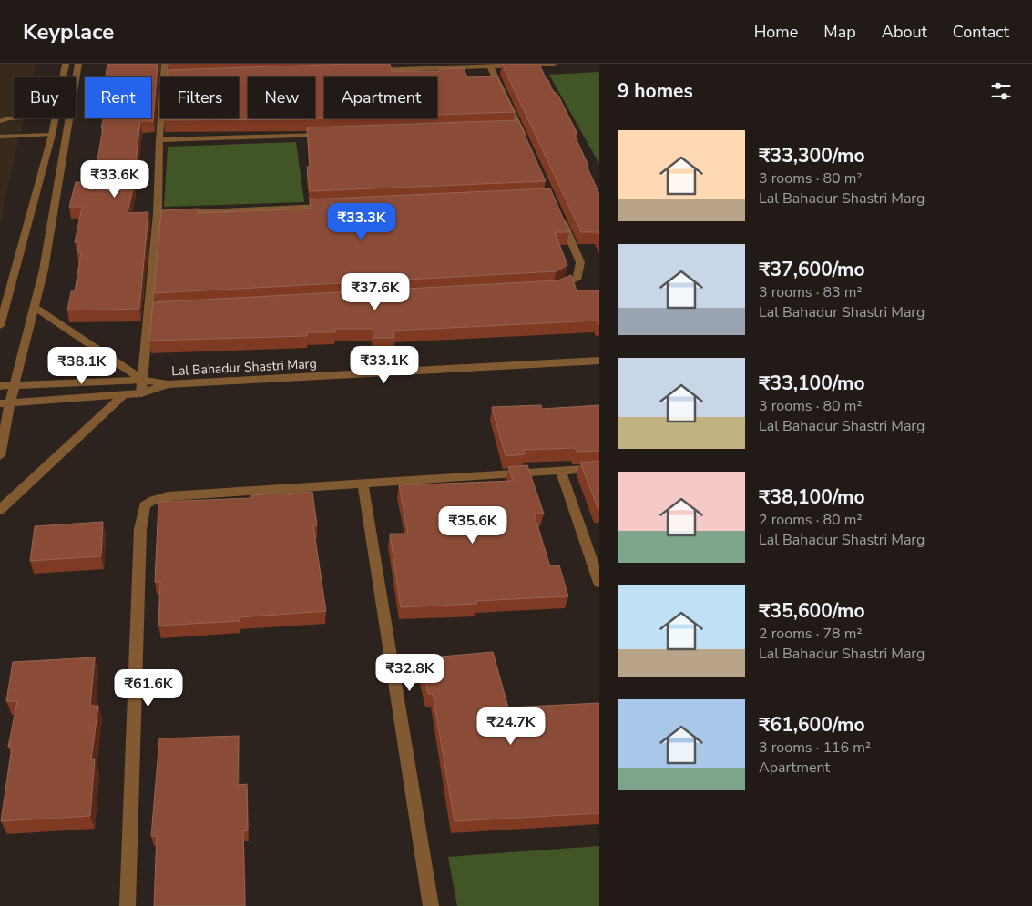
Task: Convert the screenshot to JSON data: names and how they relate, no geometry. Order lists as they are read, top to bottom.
{
  "streets": {
    "street": ["Lal Bahadur Shastri Marg"]
  },
  "page": {
    "header": "Keyplace",
    "nav": [
      "Home",
      "Map",
      "About",
      "Contact"
    ],
    "heading": "9 homes",
    "chip": [
      "Buy",
      "Rent",
      "Filters",
      "New",
      "Apartment"
    ],
    "list": [
      {
        "name": "₹33,300/mo",
        "note": "3 rooms · 80 m² · Lal Bahadur Shastri Marg"
      },
      {
        "name": "₹37,600/mo",
        "note": "3 rooms · 83 m² · Lal Bahadur Shastri Marg"
      },
      {
        "name": "₹33,100/mo",
        "note": "3 rooms · 80 m² · Lal Bahadur Shastri Marg"
      },
      {
        "name": "₹38,100/mo",
        "note": "2 rooms · 80 m² · Lal Bahadur Shastri Marg"
      },
      {
        "name": "₹35,600/mo",
        "note": "2 rooms · 78 m² · Lal Bahadur Shastri Marg"
      },
      {
        "name": "₹61,600/mo",
        "note": "3 rooms · 116 m² · Apartment"
      }
    ],
    "price": [
      "₹33.6K",
      "₹33.3K",
      "₹37.6K",
      "₹33.1K",
      "₹38.1K",
      "₹35.6K",
      "₹32.8K",
      "₹61.6K",
      "₹24.7K"
    ]
  }
}
